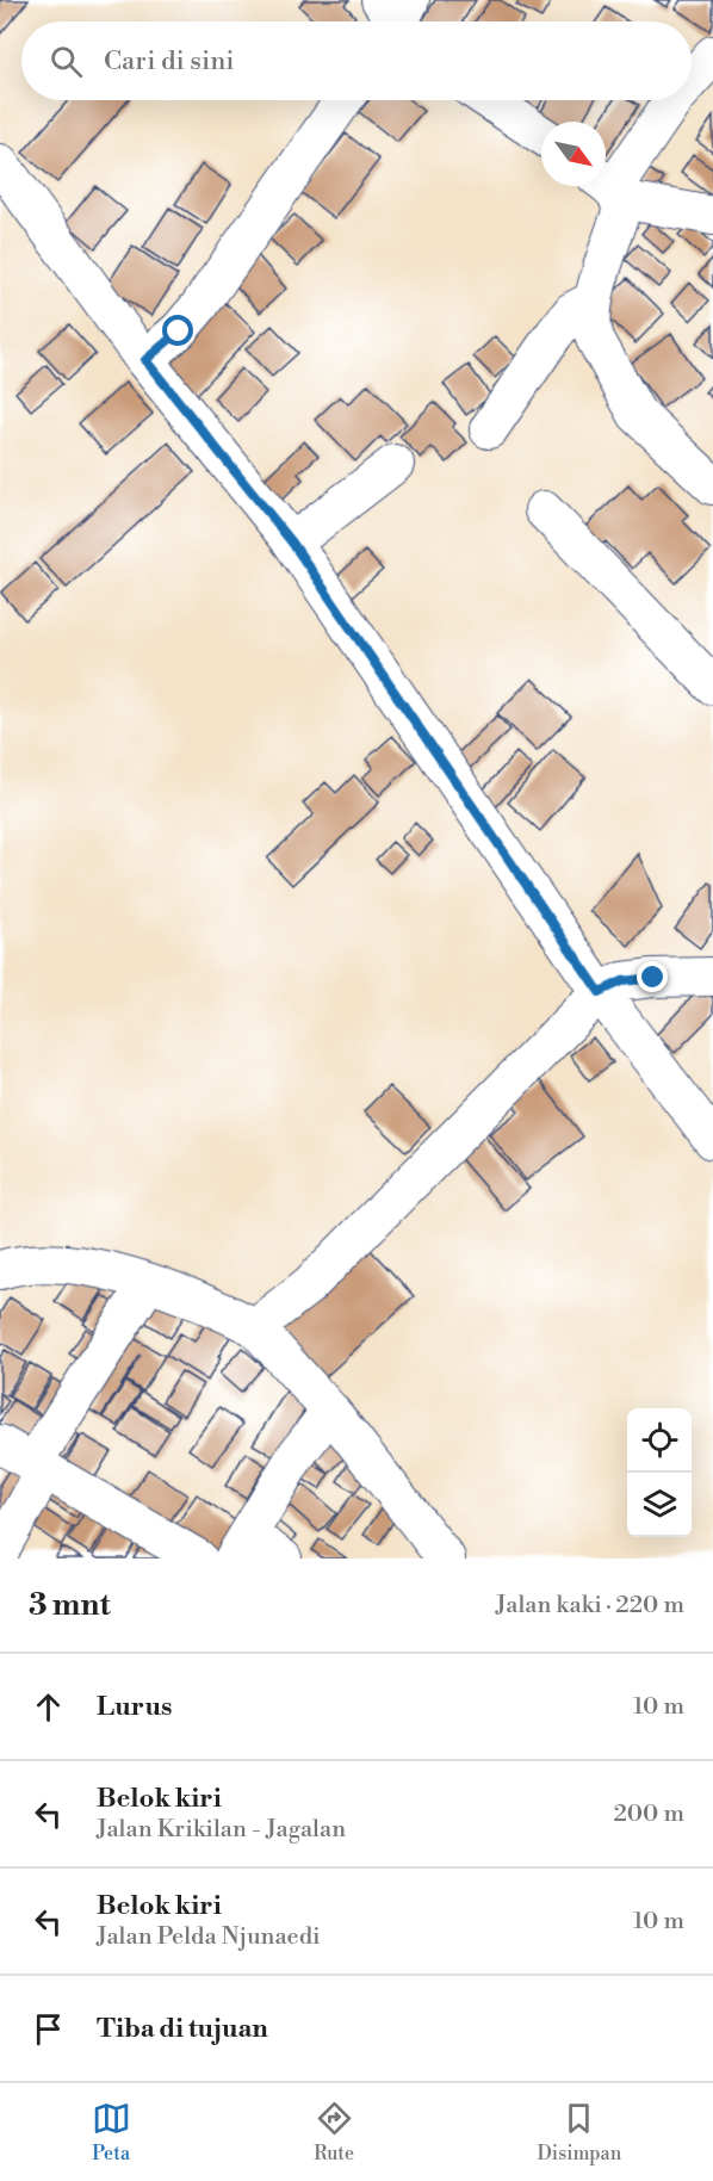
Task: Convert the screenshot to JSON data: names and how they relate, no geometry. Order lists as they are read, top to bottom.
{
  "north": "bottom right",
  "page": {
    "search": "Cari di sini",
    "heading": ["3 mnt", "Jalan kaki · 220 m"],
    "list": [
      ["Lurus", "10 m"],
      ["Belok kiri", "Jalan Krikilan - Jagalan", "200 m"],
      ["Belok kiri", "Jalan Pelda Njunaedi", "10 m"],
      "Tiba di tujuan"
    ],
    "nav": ["Peta", "Rute", "Disimpan"]
  }
}
